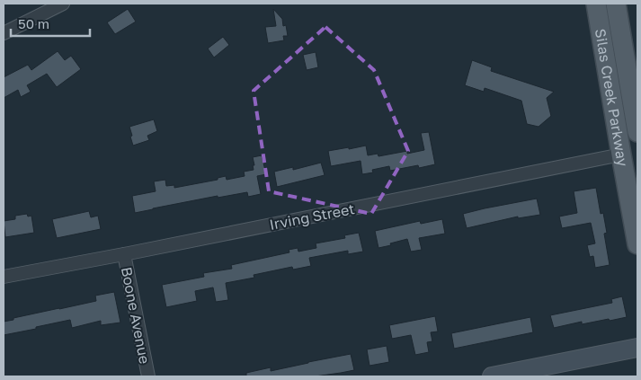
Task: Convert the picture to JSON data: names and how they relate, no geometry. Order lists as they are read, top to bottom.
{
  "streets": {
    "main road": ["Silas Creek Parkway"],
    "street": ["Irving Street", "Boone Avenue"]
  },
  "crossings": [
    ["Silas Creek Parkway", "Irving Street"],
    ["Irving Street", "Boone Avenue"]
  ],
  "scale_bar": "50 m"
}
